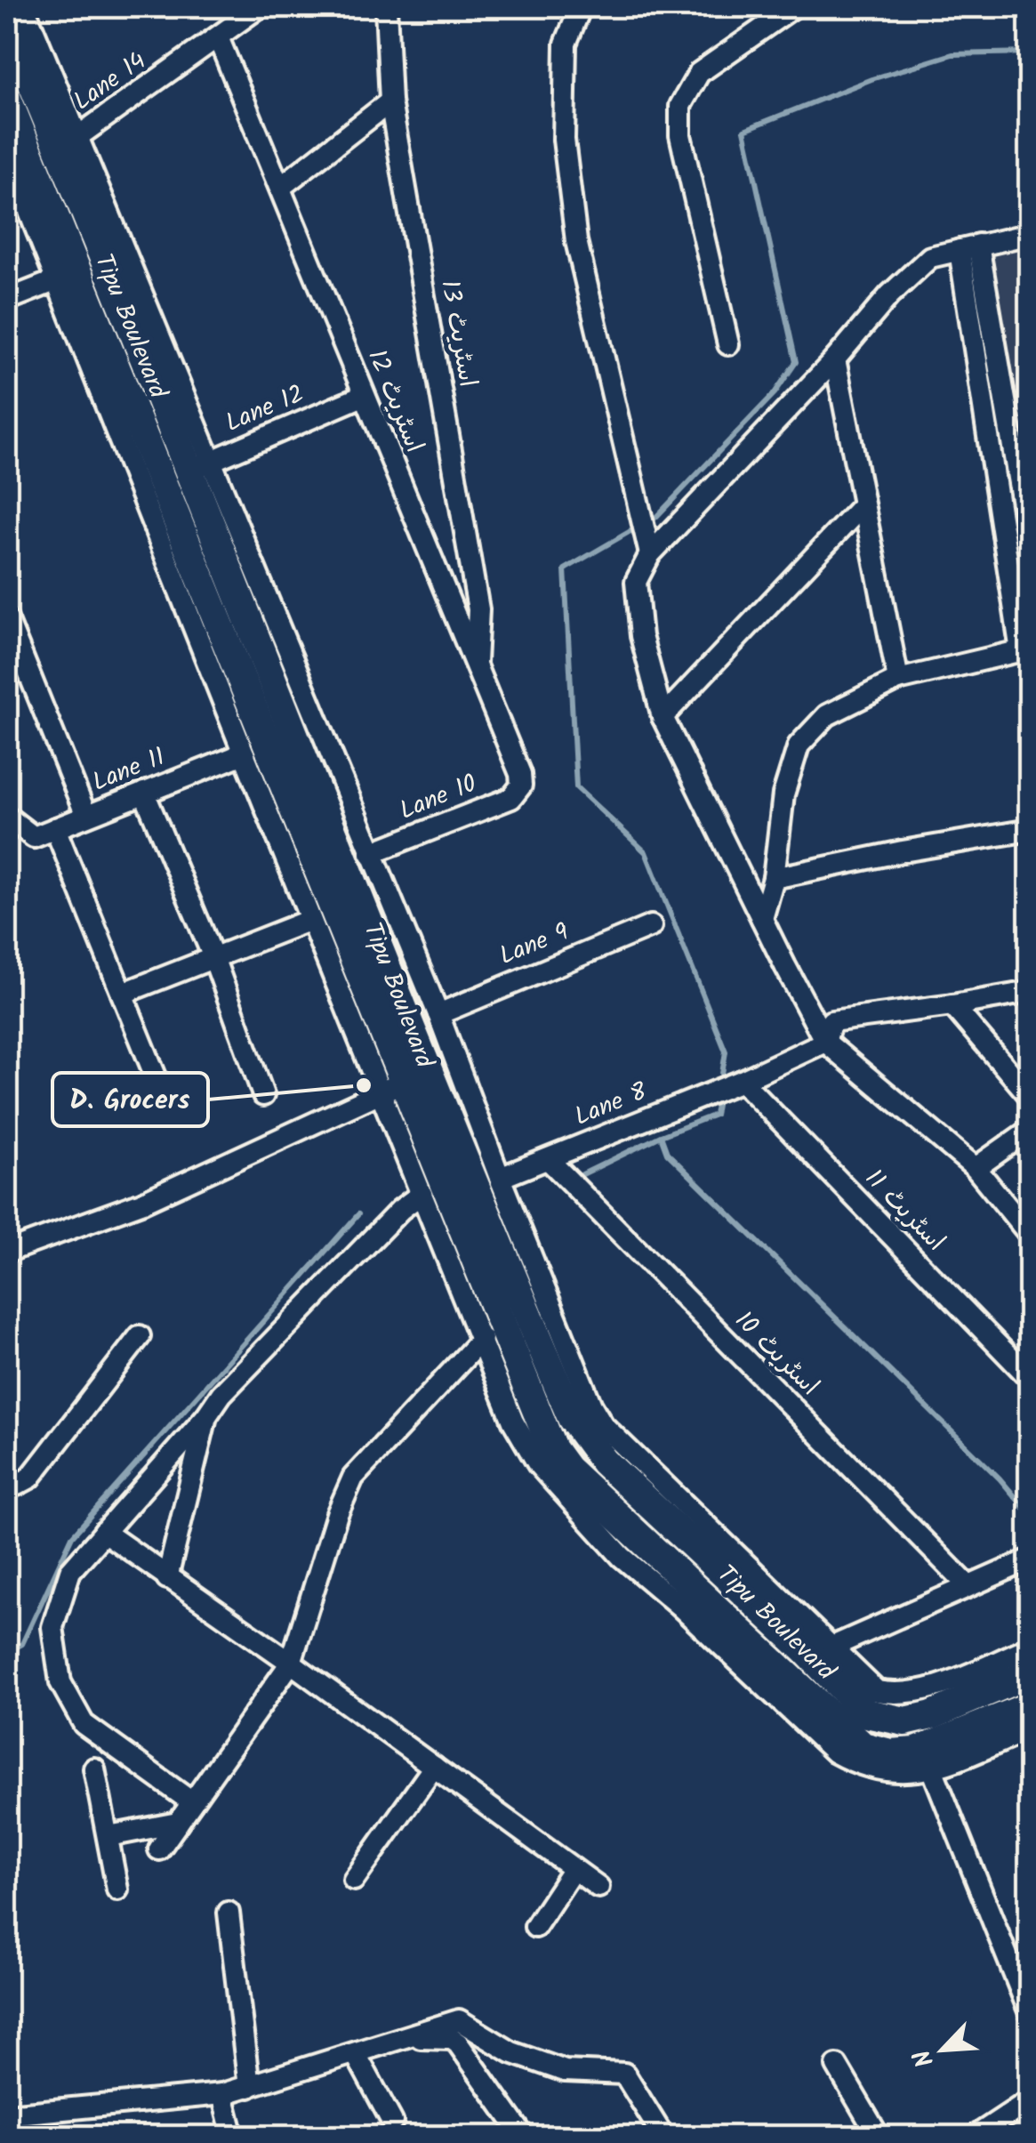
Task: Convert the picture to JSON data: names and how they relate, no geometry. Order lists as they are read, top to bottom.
{
  "streets": {
    "street": [
      "Lane 14",
      "Tipu Boulevard",
      "اسٹریٹ 13",
      "اسٹریٹ 12",
      "Lane 12",
      "Lane 11",
      "Lane 10",
      "Lane 9",
      "Lane 8",
      "اسٹریٹ 11",
      "اسٹریٹ 10"
    ]
  },
  "crossings": [
    ["Lane 14", "اسٹریٹ 12"],
    ["Tipu Boulevard", "Lane 12"],
    ["اسٹریٹ 13", "اسٹریٹ 12"],
    ["اسٹریٹ 12", "Lane 12"],
    ["اسٹریٹ 12", "Lane 10"],
    ["Lane 8", "اسٹریٹ 11"],
    ["Lane 8", "اسٹریٹ 10"]
  ],
  "places": ["D. Grocers"],
  "north": "bottom left"
}
